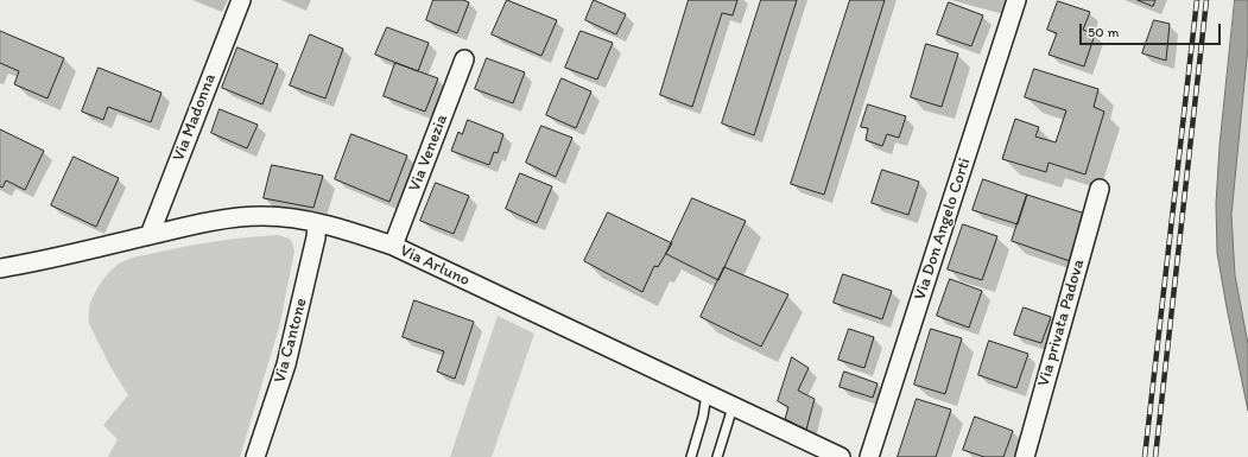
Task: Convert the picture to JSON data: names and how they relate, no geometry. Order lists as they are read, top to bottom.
{
  "streets": {
    "street": [
      "Via Madonna",
      "Via Venezia",
      "Via Don Angelo Corti",
      "Via Arluno",
      "Via privata Padova",
      "Via Cantone"
    ]
  },
  "crossings": [
    ["Via Madonna", "Via Arluno"],
    ["Via Venezia", "Via Arluno"],
    ["Via Arluno", "Via Cantone"]
  ],
  "scale_bar": "50 m"
}
